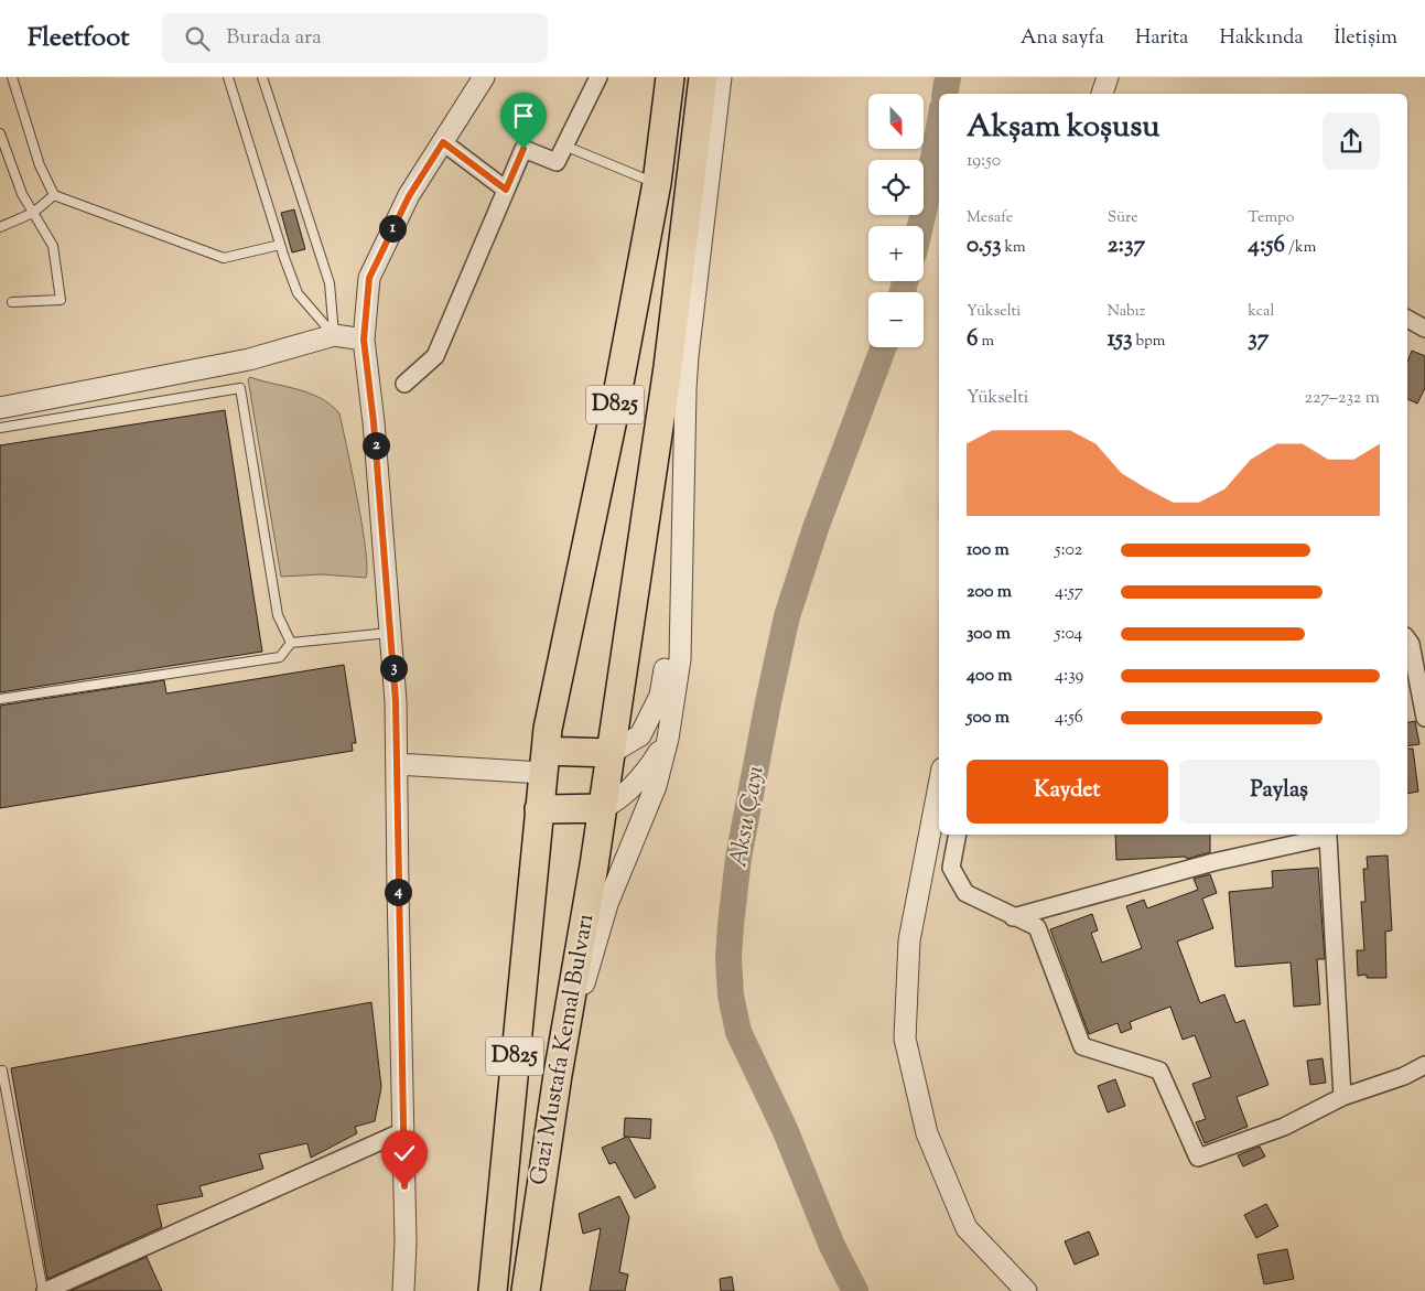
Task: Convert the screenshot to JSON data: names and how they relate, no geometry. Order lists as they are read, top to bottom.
{
  "streets": {
    "highway": ["D825", "Gazi Mustafa Kemal Bulvarı"]
  },
  "crossings": [
    ["D825", "Gazi Mustafa Kemal Bulvarı"]
  ],
  "water": ["Aksu Çayı"],
  "north": "bottom",
  "page": {
    "header": "Fleetfoot",
    "search": "Burada ara",
    "nav": [
      "Ana sayfa",
      "Harita",
      "Hakkında",
      "İletişim"
    ],
    "map_buttons": ["+", "−"],
    "heading": ["Akşam koşusu", "19:50"],
    "stats": [
      ["Mesafe", "0.53 km"],
      ["Süre", "2:37"],
      ["Tempo", "4:56 /km"],
      ["Yükselti", "6 m"],
      ["Nabız", "153 bpm"],
      ["kcal", "37"]
    ],
    "pins": [
      "1",
      "2",
      "3",
      "4"
    ],
    "chart": ["Yükselti", "227–232 m"],
    "list": [
      {
        "name": "100 m",
        "note": "5:02"
      },
      {
        "name": "200 m",
        "note": "4:57"
      },
      {
        "name": "300 m",
        "note": "5:04"
      },
      {
        "name": "400 m",
        "note": "4:39"
      },
      {
        "name": "500 m",
        "note": "4:56"
      }
    ],
    "buttons": ["Kaydet", "Paylaş"]
  }
}
